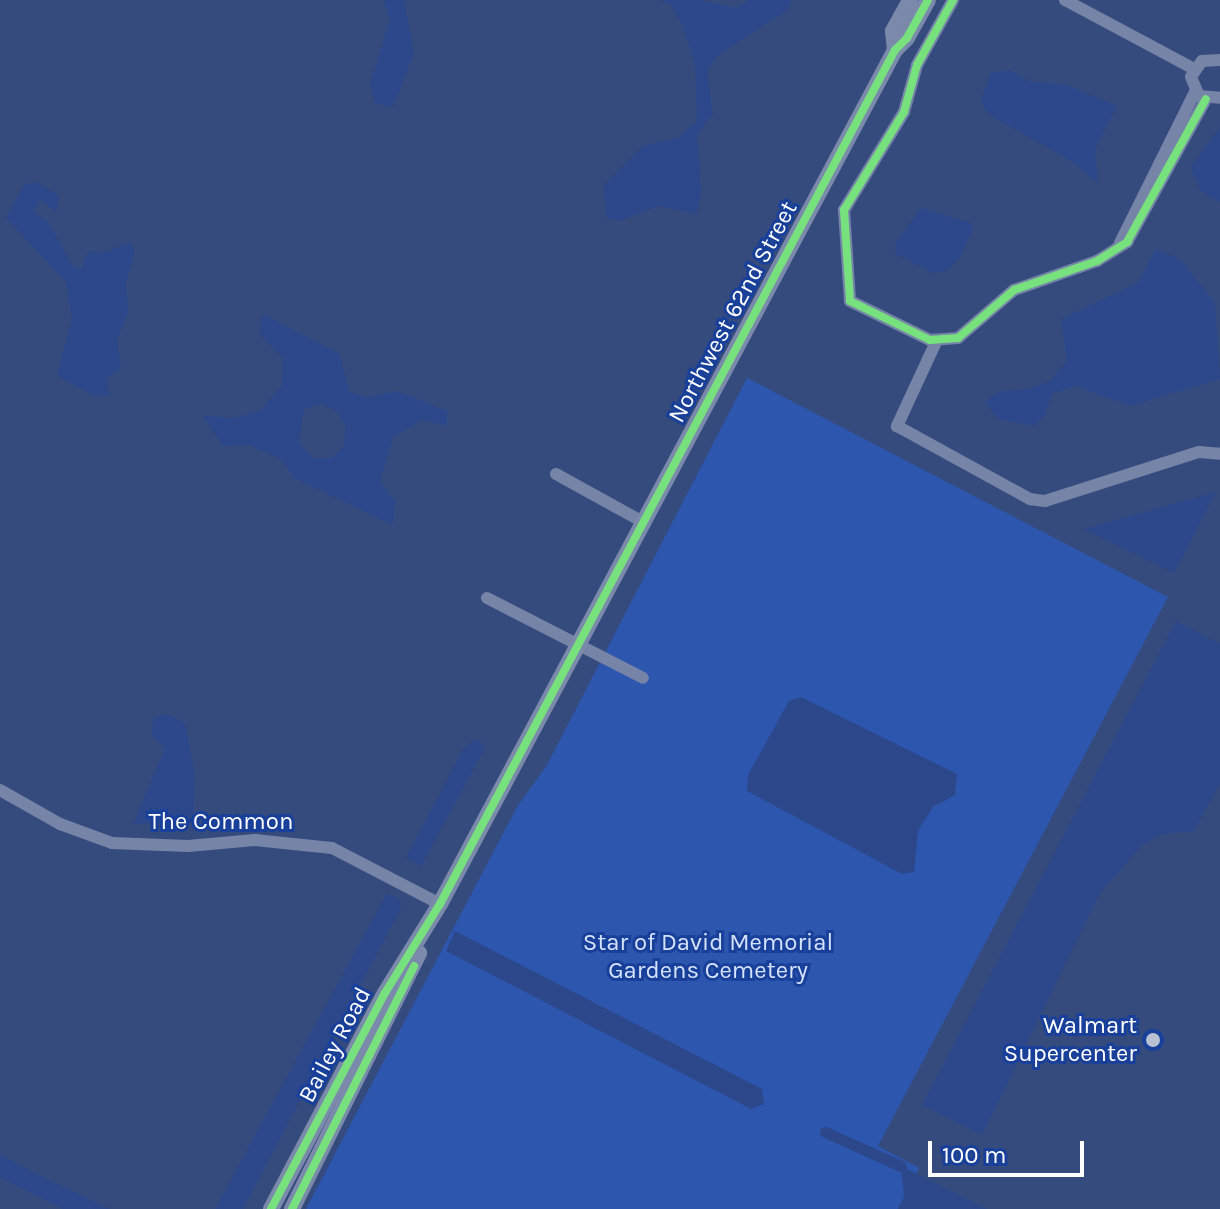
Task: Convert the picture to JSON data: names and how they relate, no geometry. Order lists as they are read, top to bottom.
{
  "streets": {
    "street": ["Northwest 62nd Street", "The Common", "Bailey Road"]
  },
  "crossings": [
    ["Northwest 62nd Street", "Bailey Road"],
    ["The Common", "Bailey Road"]
  ],
  "parks": ["Star of David Memorial Gardens Cemetery"],
  "places": ["Walmart Supercenter"],
  "scale_bar": "100 m"
}
